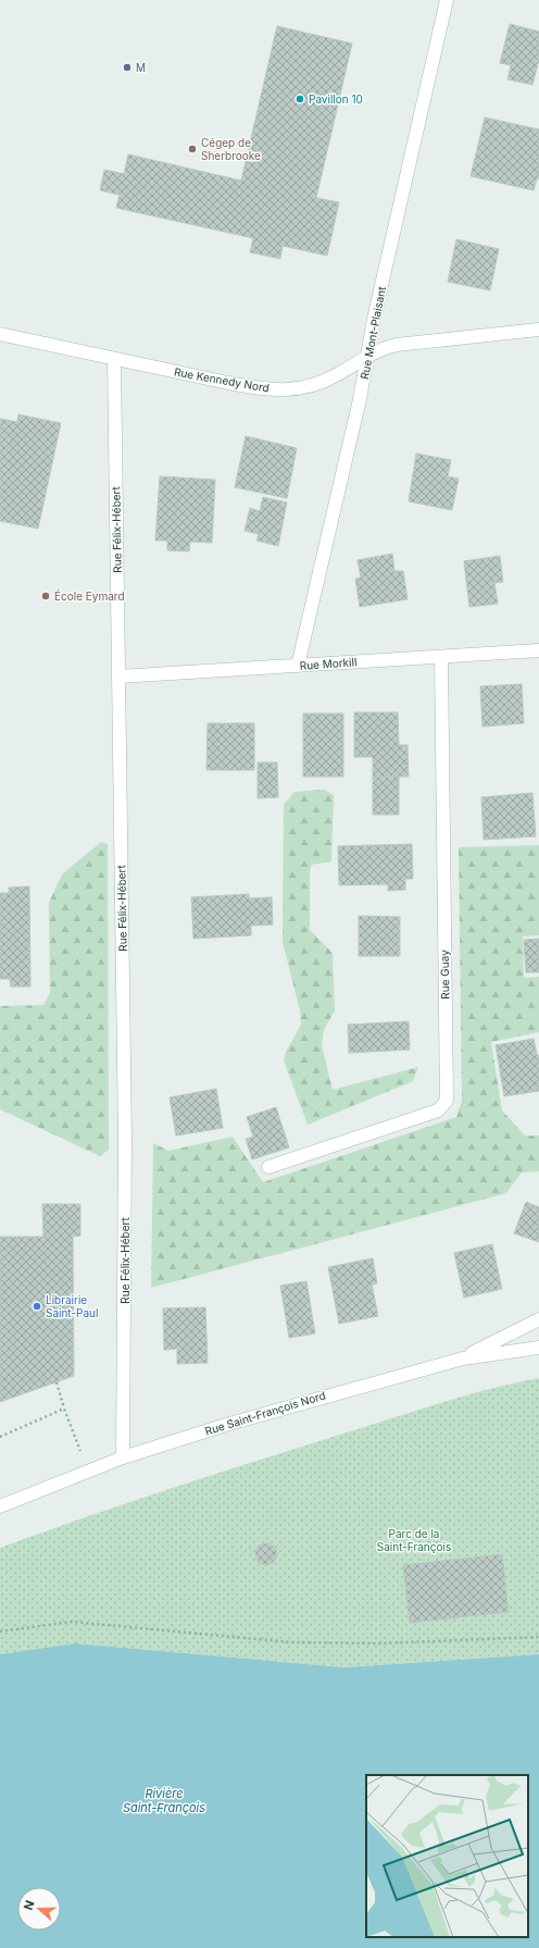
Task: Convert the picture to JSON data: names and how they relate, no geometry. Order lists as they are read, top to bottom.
{
  "streets": {
    "street": [
      "Rue Mont-Plaisant",
      "Rue Kennedy Nord",
      "Rue Félix-Hébert",
      "Rue Morkill",
      "Rue Guay",
      "Rue Saint-François Nord"
    ]
  },
  "crossings": [
    ["Rue Mont-Plaisant", "Rue Kennedy Nord"],
    ["Rue Mont-Plaisant", "Rue Morkill"],
    ["Rue Kennedy Nord", "Rue Félix-Hébert"],
    ["Rue Félix-Hébert", "Rue Morkill"],
    ["Rue Félix-Hébert", "Rue Saint-François Nord"],
    ["Rue Morkill", "Rue Guay"]
  ],
  "water": ["Rivière Saint-François"],
  "parks": ["Parc de la Saint-François"],
  "places": [
    "M",
    "Pavillon 10",
    "Cégep de Sherbrooke",
    "École Eymard",
    "Librairie Saint-Paul"
  ],
  "north": "left"
}
